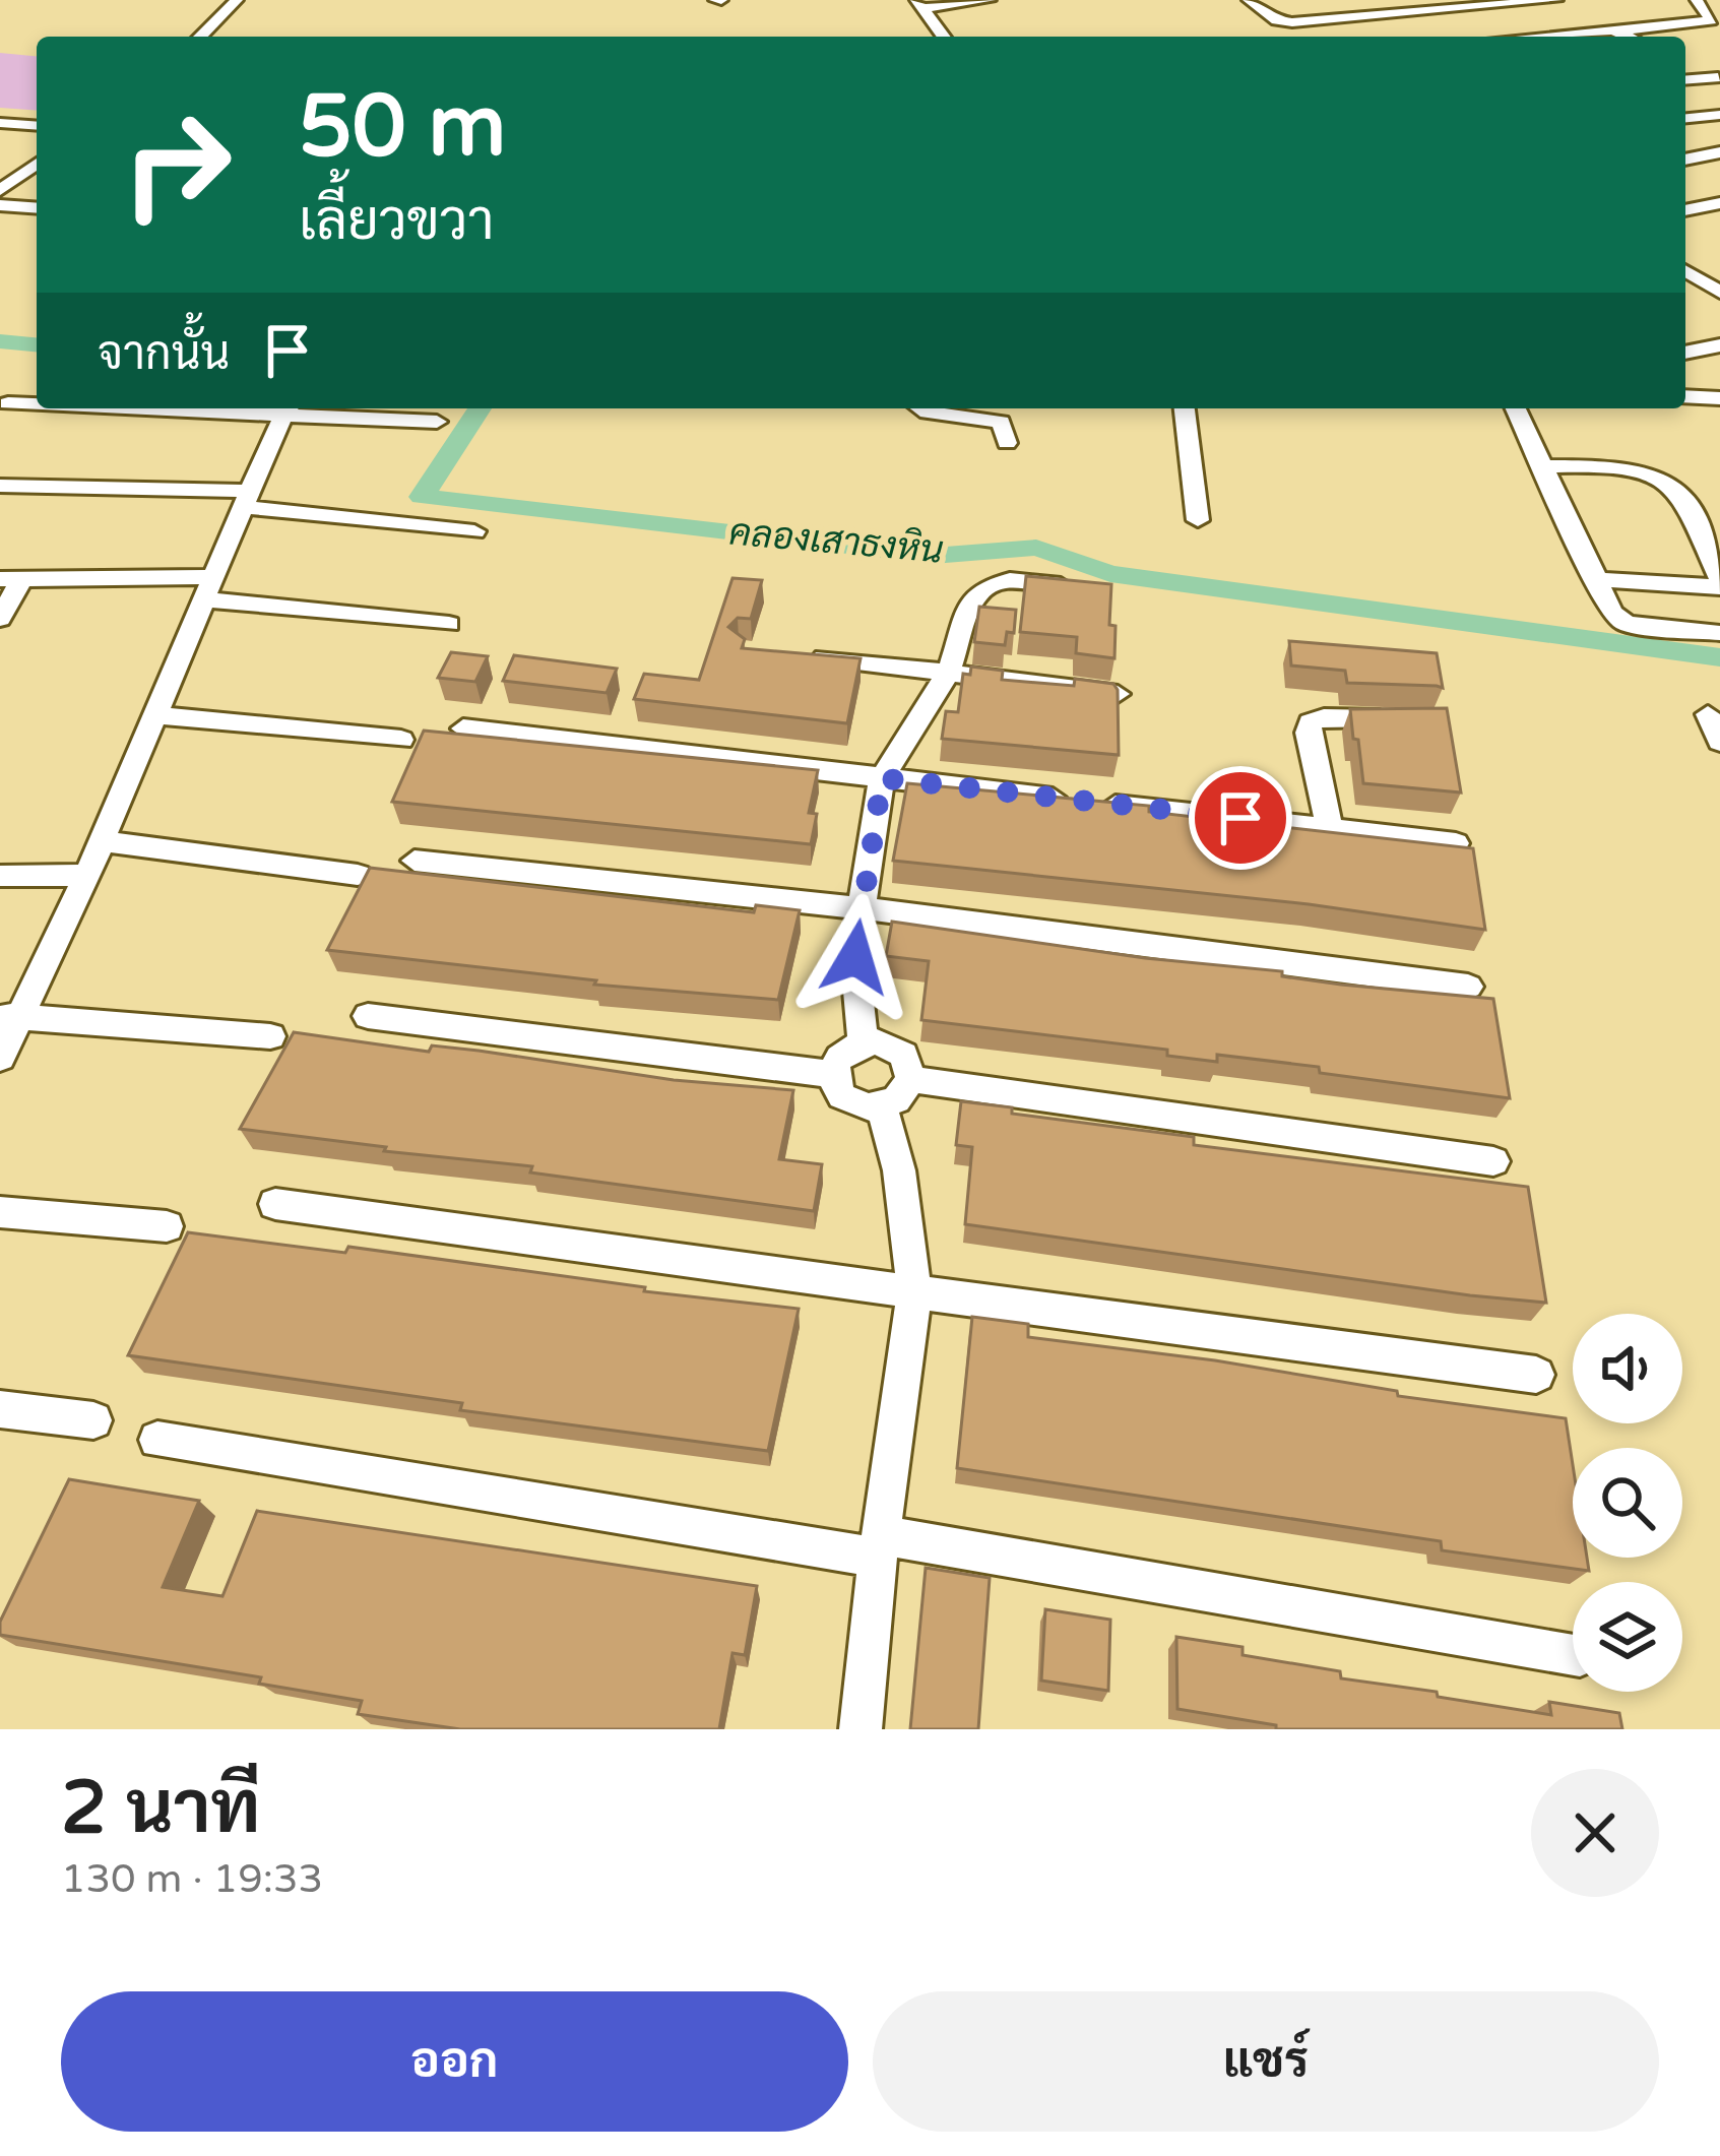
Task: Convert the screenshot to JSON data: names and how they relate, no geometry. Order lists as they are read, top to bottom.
{
  "water": ["คลองเสาธงหิน"],
  "page": {
    "turn": ["50 m", "เลี้ยวขวา"],
    "then": "จากนั้น",
    "heading": ["2 นาที", "130 m · 19:33"],
    "buttons": ["ออก", "แชร์"]
  }
}
